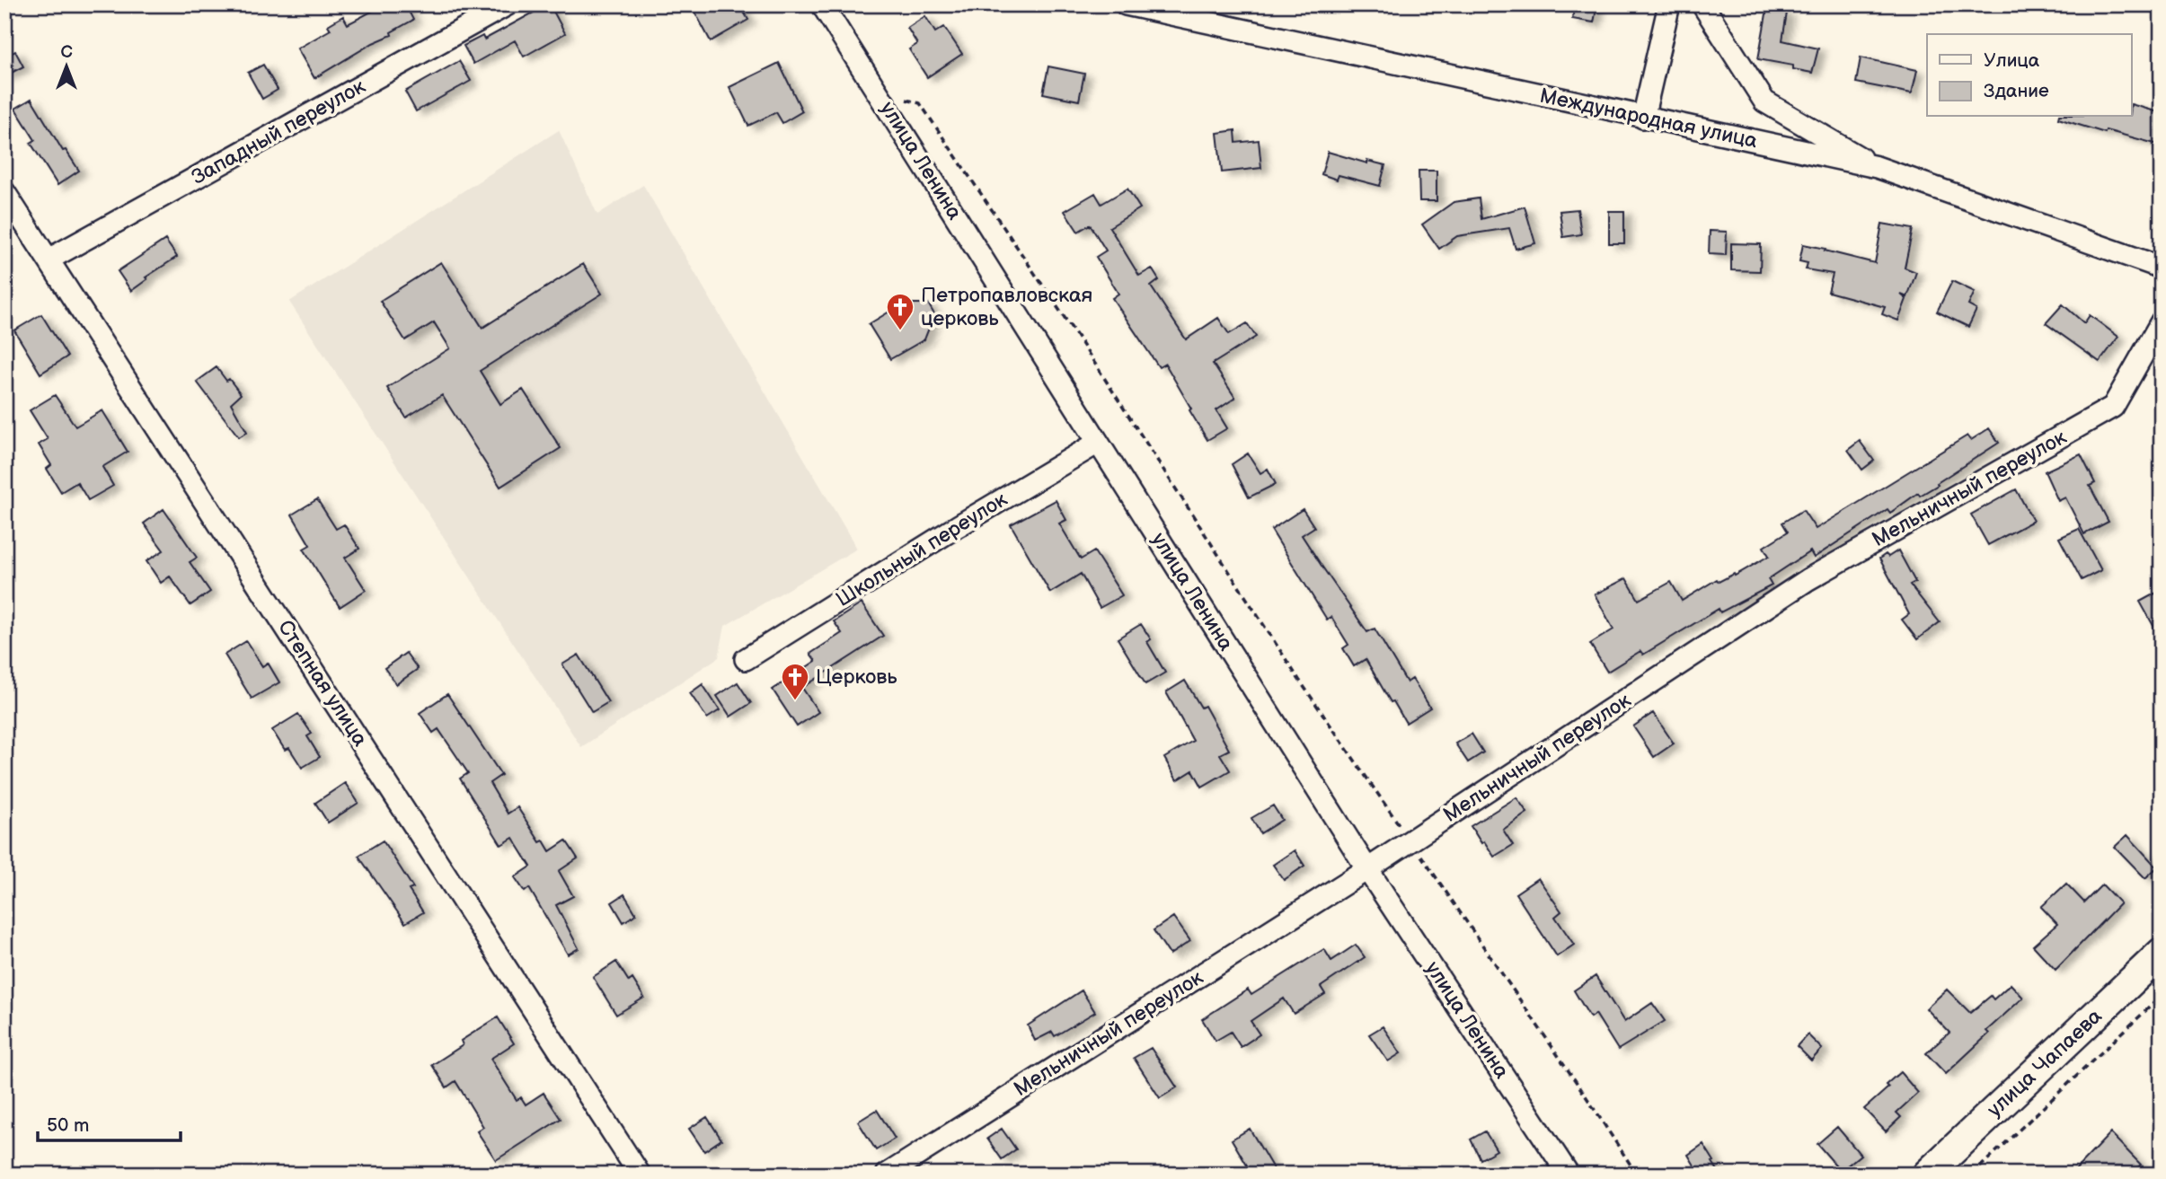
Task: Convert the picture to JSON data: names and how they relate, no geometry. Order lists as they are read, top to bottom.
{
  "streets": {
    "main road": ["улица Чапаева"],
    "street": [
      "Международная улица",
      "Западный переулок",
      "улица Ленина",
      "Мельничный переулок",
      "Школьный переулок",
      "Степная улица"
    ]
  },
  "crossings": [
    ["Западный переулок", "Степная улица"],
    ["улица Ленина", "Мельничный переулок"],
    ["улица Ленина", "Школьный переулок"]
  ],
  "places": {
    "church": ["Петропавловская церковь", "Церковь"]
  },
  "legend": ["Улица", "Здание"],
  "scale_bar": "50 m",
  "north": "top"
}
